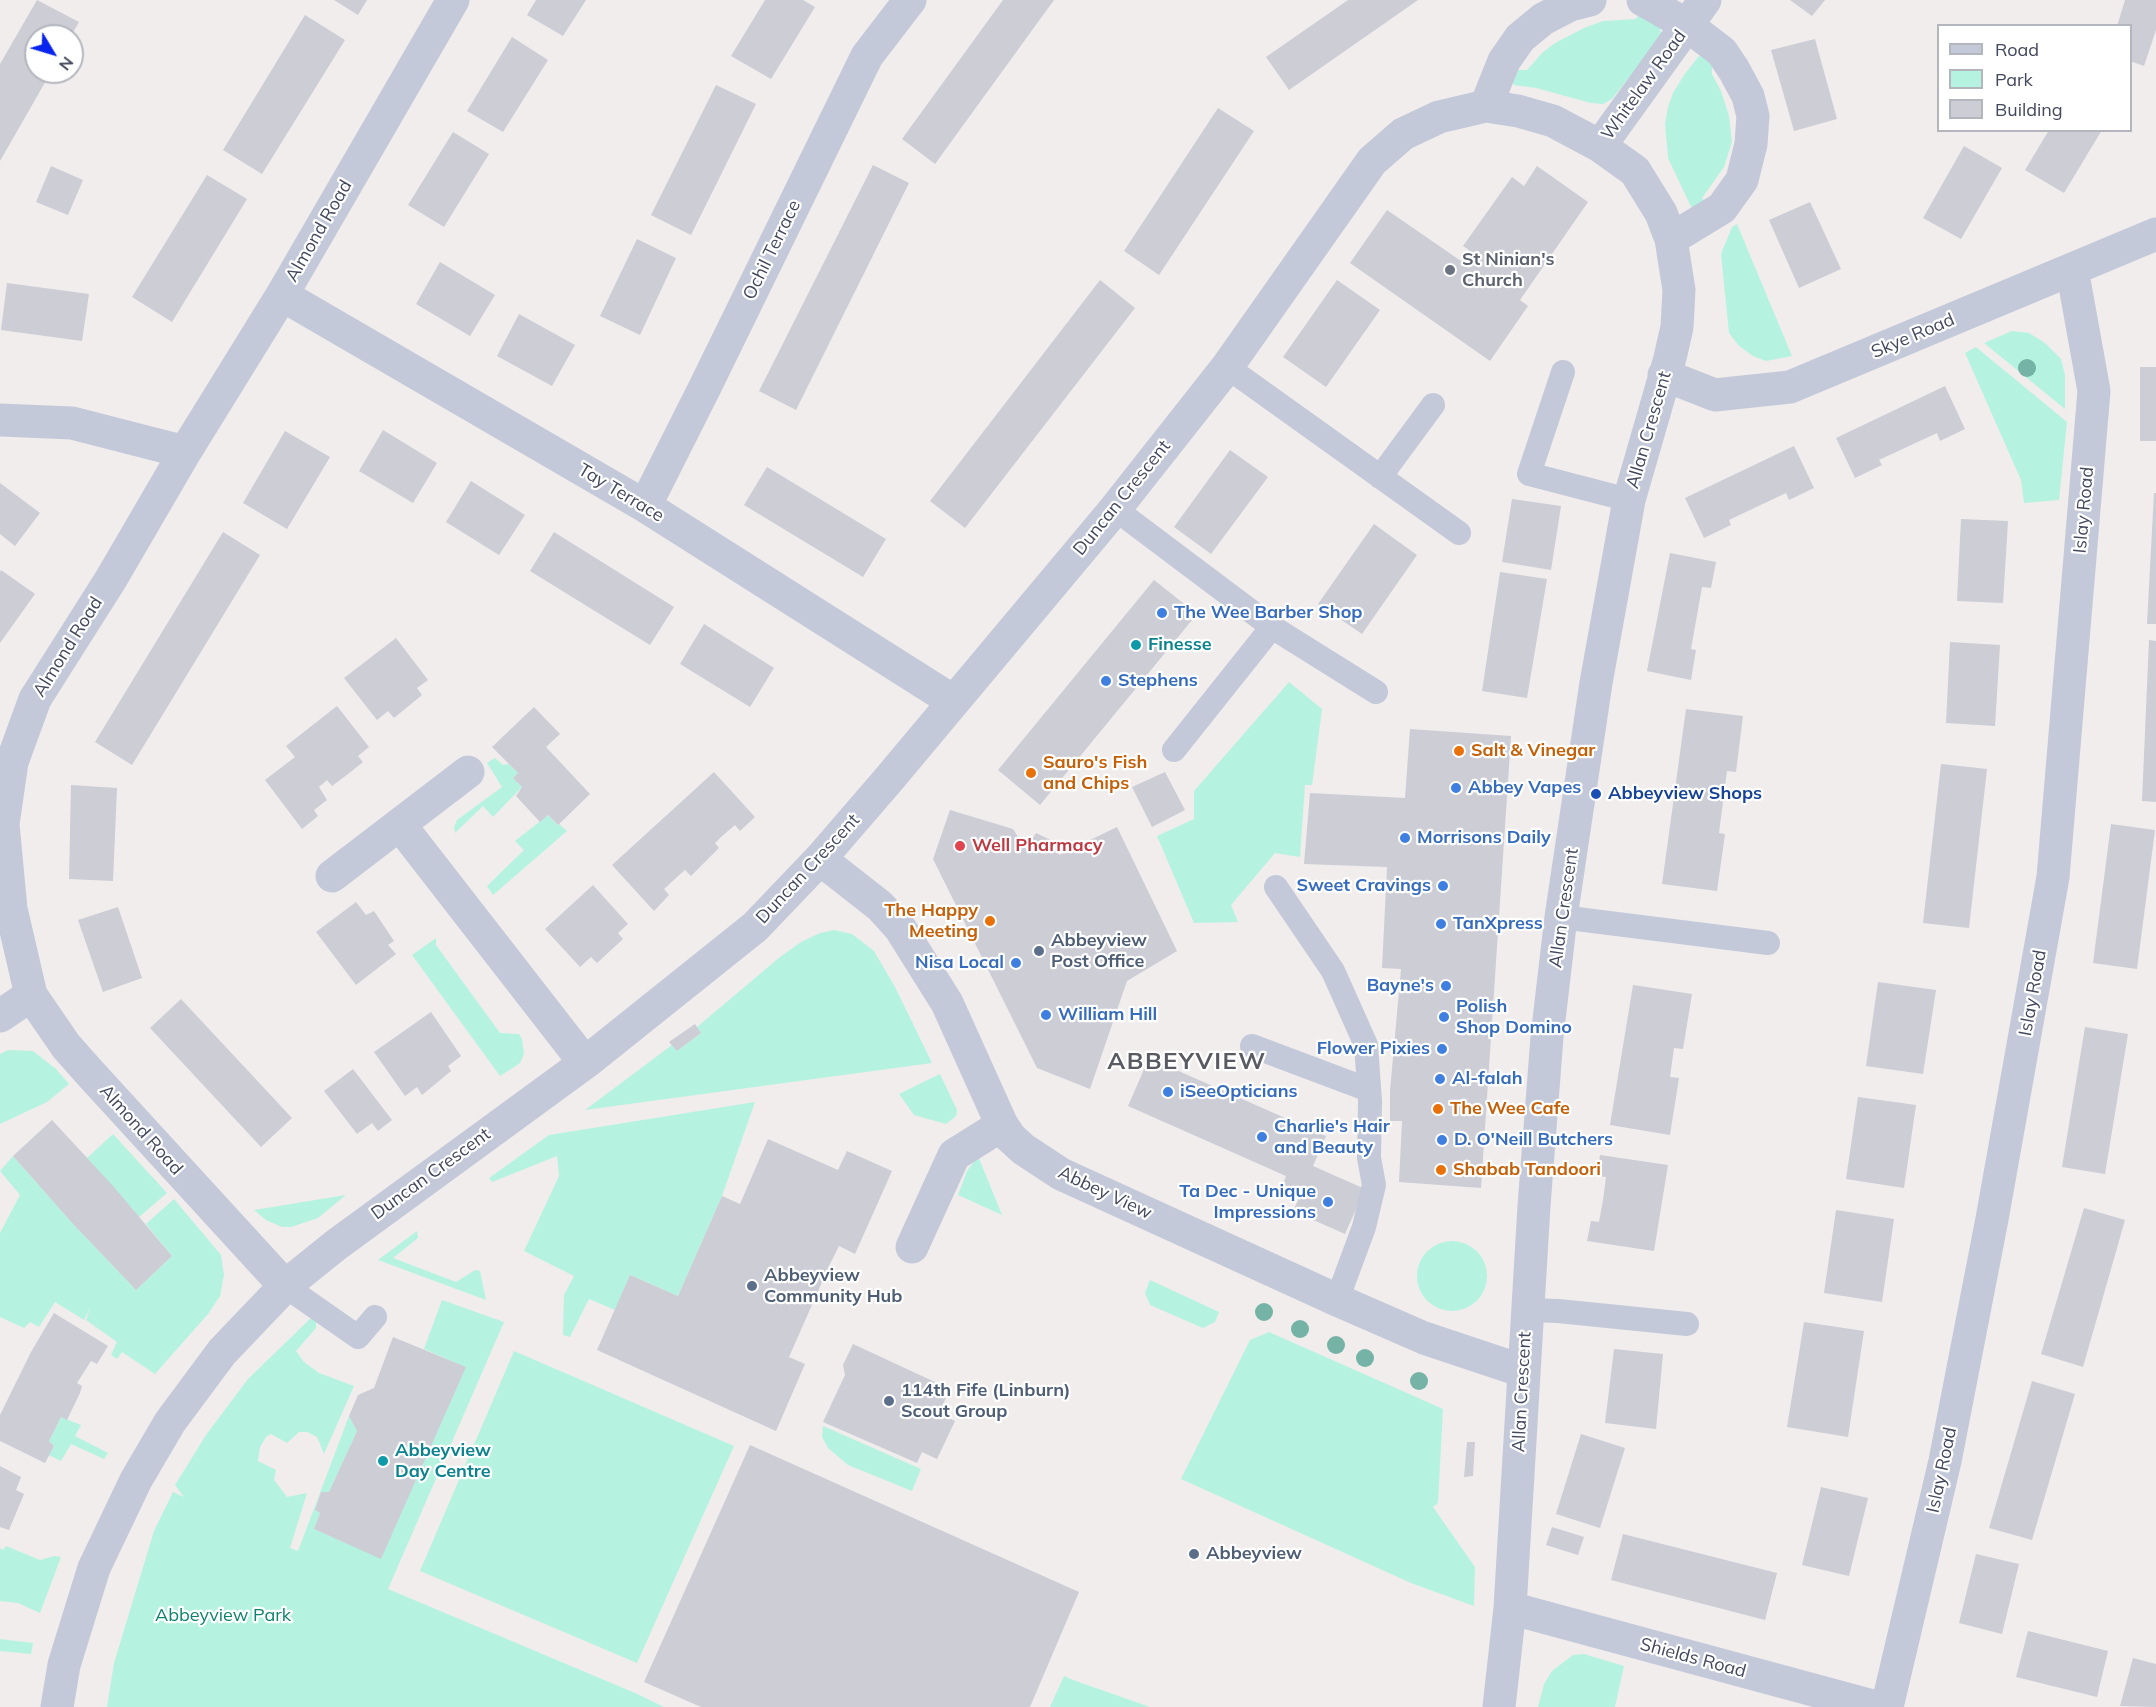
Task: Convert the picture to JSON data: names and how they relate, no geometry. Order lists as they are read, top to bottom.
{
  "streets": {
    "street": [
      "Whitelaw Road",
      "Almond Road",
      "Ochil Terrace",
      "Skye Road",
      "Allan Crescent",
      "Tay Terrace",
      "Duncan Crescent",
      "Islay Road",
      "Abbey View",
      "Shields Road"
    ]
  },
  "crossings": [
    ["Whitelaw Road", "Allan Crescent"],
    ["Whitelaw Road", "Duncan Crescent"],
    ["Almond Road", "Tay Terrace"],
    ["Almond Road", "Duncan Crescent"],
    ["Ochil Terrace", "Tay Terrace"],
    ["Skye Road", "Allan Crescent"],
    ["Skye Road", "Islay Road"],
    ["Allan Crescent", "Duncan Crescent"],
    ["Allan Crescent", "Abbey View"],
    ["Allan Crescent", "Shields Road"],
    ["Tay Terrace", "Duncan Crescent"],
    ["Duncan Crescent", "Abbey View"]
  ],
  "districts": ["ABBEYVIEW"],
  "parks": ["Abbeyview Park"],
  "places": [
    "St Ninian's Church",
    "The Wee Barber Shop",
    "Finesse",
    "Stephens",
    "Salt & Vinegar",
    "Sauro's Fish and Chips",
    "Abbey Vapes",
    "Abbeyview Shops",
    "Morrisons Daily",
    "Well Pharmacy",
    "Sweet Cravings",
    "The Happy Meeting",
    "TanXpress",
    "Abbeyview Post Office",
    "Nisa Local",
    "Bayne's",
    "William Hill",
    "Polish Shop Domino",
    "Flower Pixies",
    "Al-falah",
    "iSeeOpticians",
    "The Wee Cafe",
    "Charlie's Hair and Beauty",
    "D. O'Neill Butchers",
    "Shabab Tandoori",
    "Ta Dec - Unique Impressions",
    "Abbeyview Community Hub",
    "114th Fife (Linburn) Scout Group",
    "Abbeyview Day Centre",
    "Abbeyview"
  ],
  "legend": ["Road", "Park", "Building"],
  "north": "bottom right"
}
